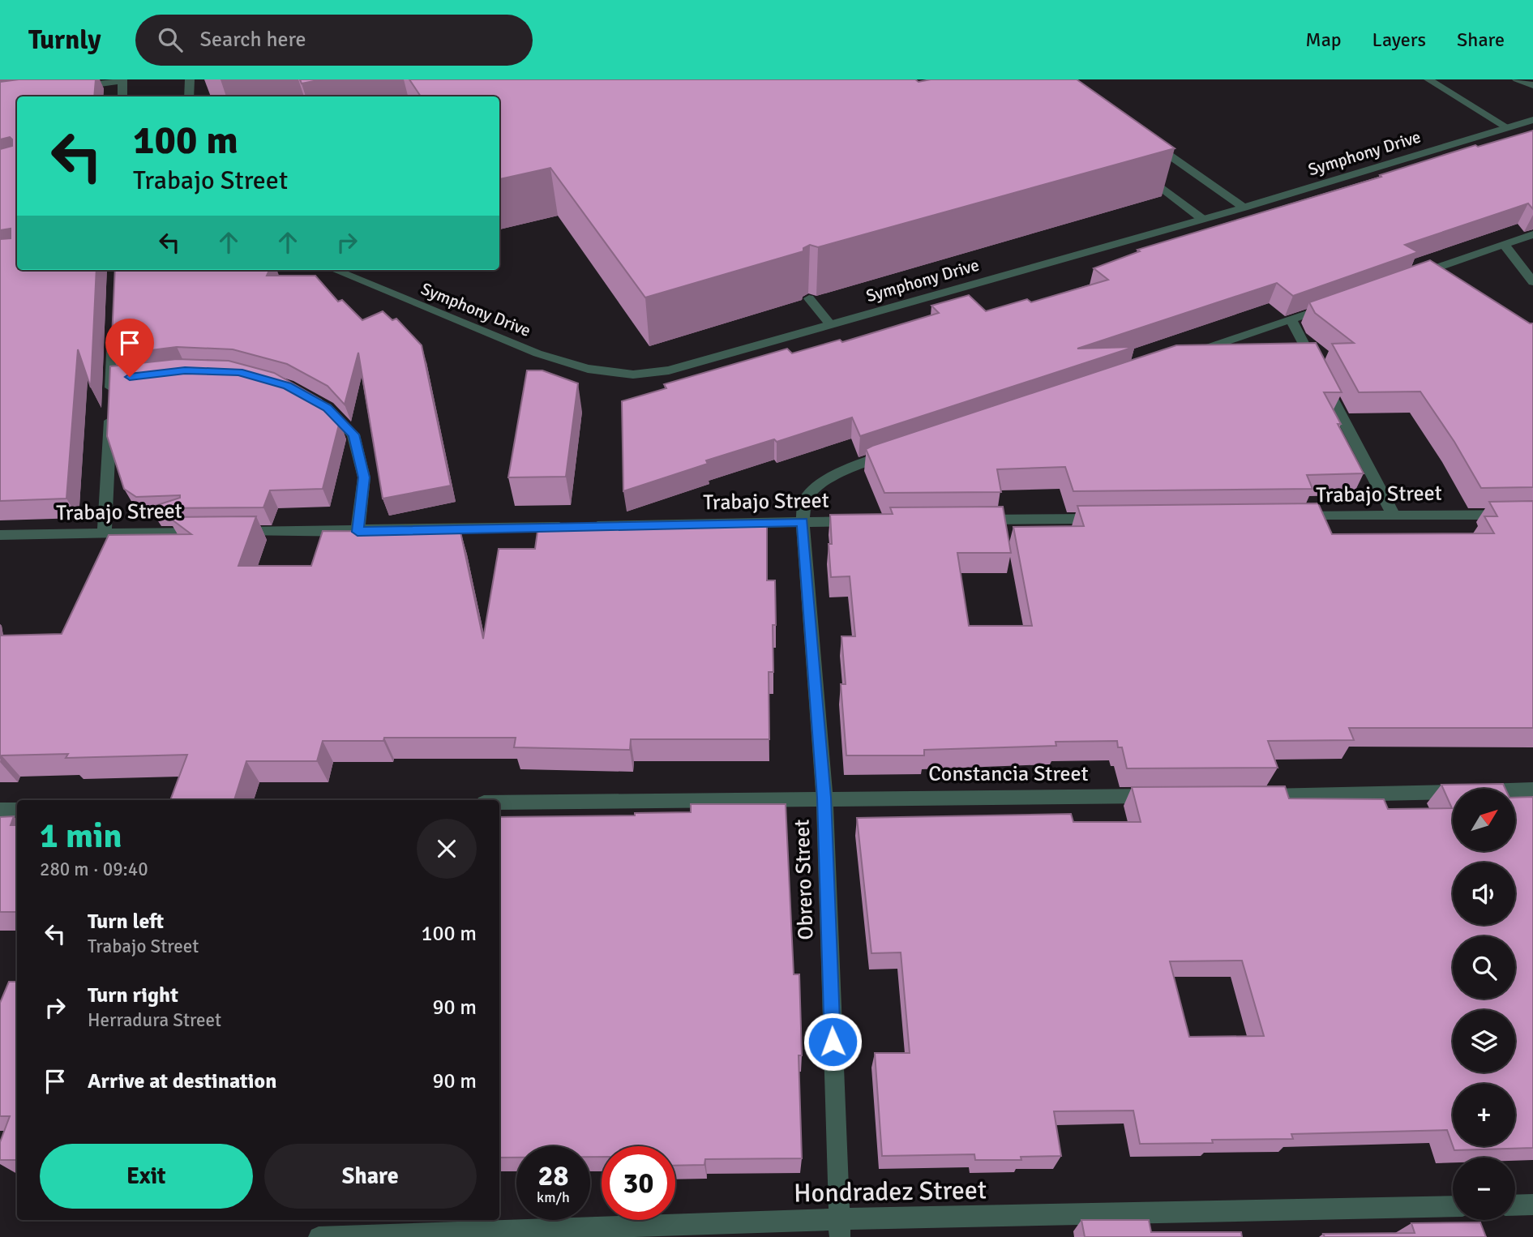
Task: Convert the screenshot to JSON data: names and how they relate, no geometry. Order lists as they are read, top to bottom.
{
  "streets": {
    "street": [
      "Symphony Drive",
      "Trabajo Street",
      "Constancia Street",
      "Obrero Street",
      "Hondradez Street"
    ]
  },
  "crossings": [
    ["Trabajo Street", "Obrero Street"],
    ["Constancia Street", "Obrero Street"],
    ["Obrero Street", "Hondradez Street"]
  ],
  "north": "top right",
  "page": {
    "header": "Turnly",
    "search": "Search here",
    "nav": ["Map", "Layers", "Share"],
    "turn": ["100 m", "Trabajo Street"],
    "map_buttons": ["+", "−"],
    "heading": ["1 min", "280 m · 09:40"],
    "list": [
      {
        "name": "Turn left",
        "note": "Trabajo Street",
        "value": "100 m"
      },
      {
        "name": "Turn right",
        "note": "Herradura Street",
        "value": "90 m"
      },
      {
        "name": "Arrive at destination",
        "value": "90 m"
      }
    ],
    "buttons": ["Exit", "Share"],
    "speed": "28 km/h",
    "limit": "30"
  }
}
